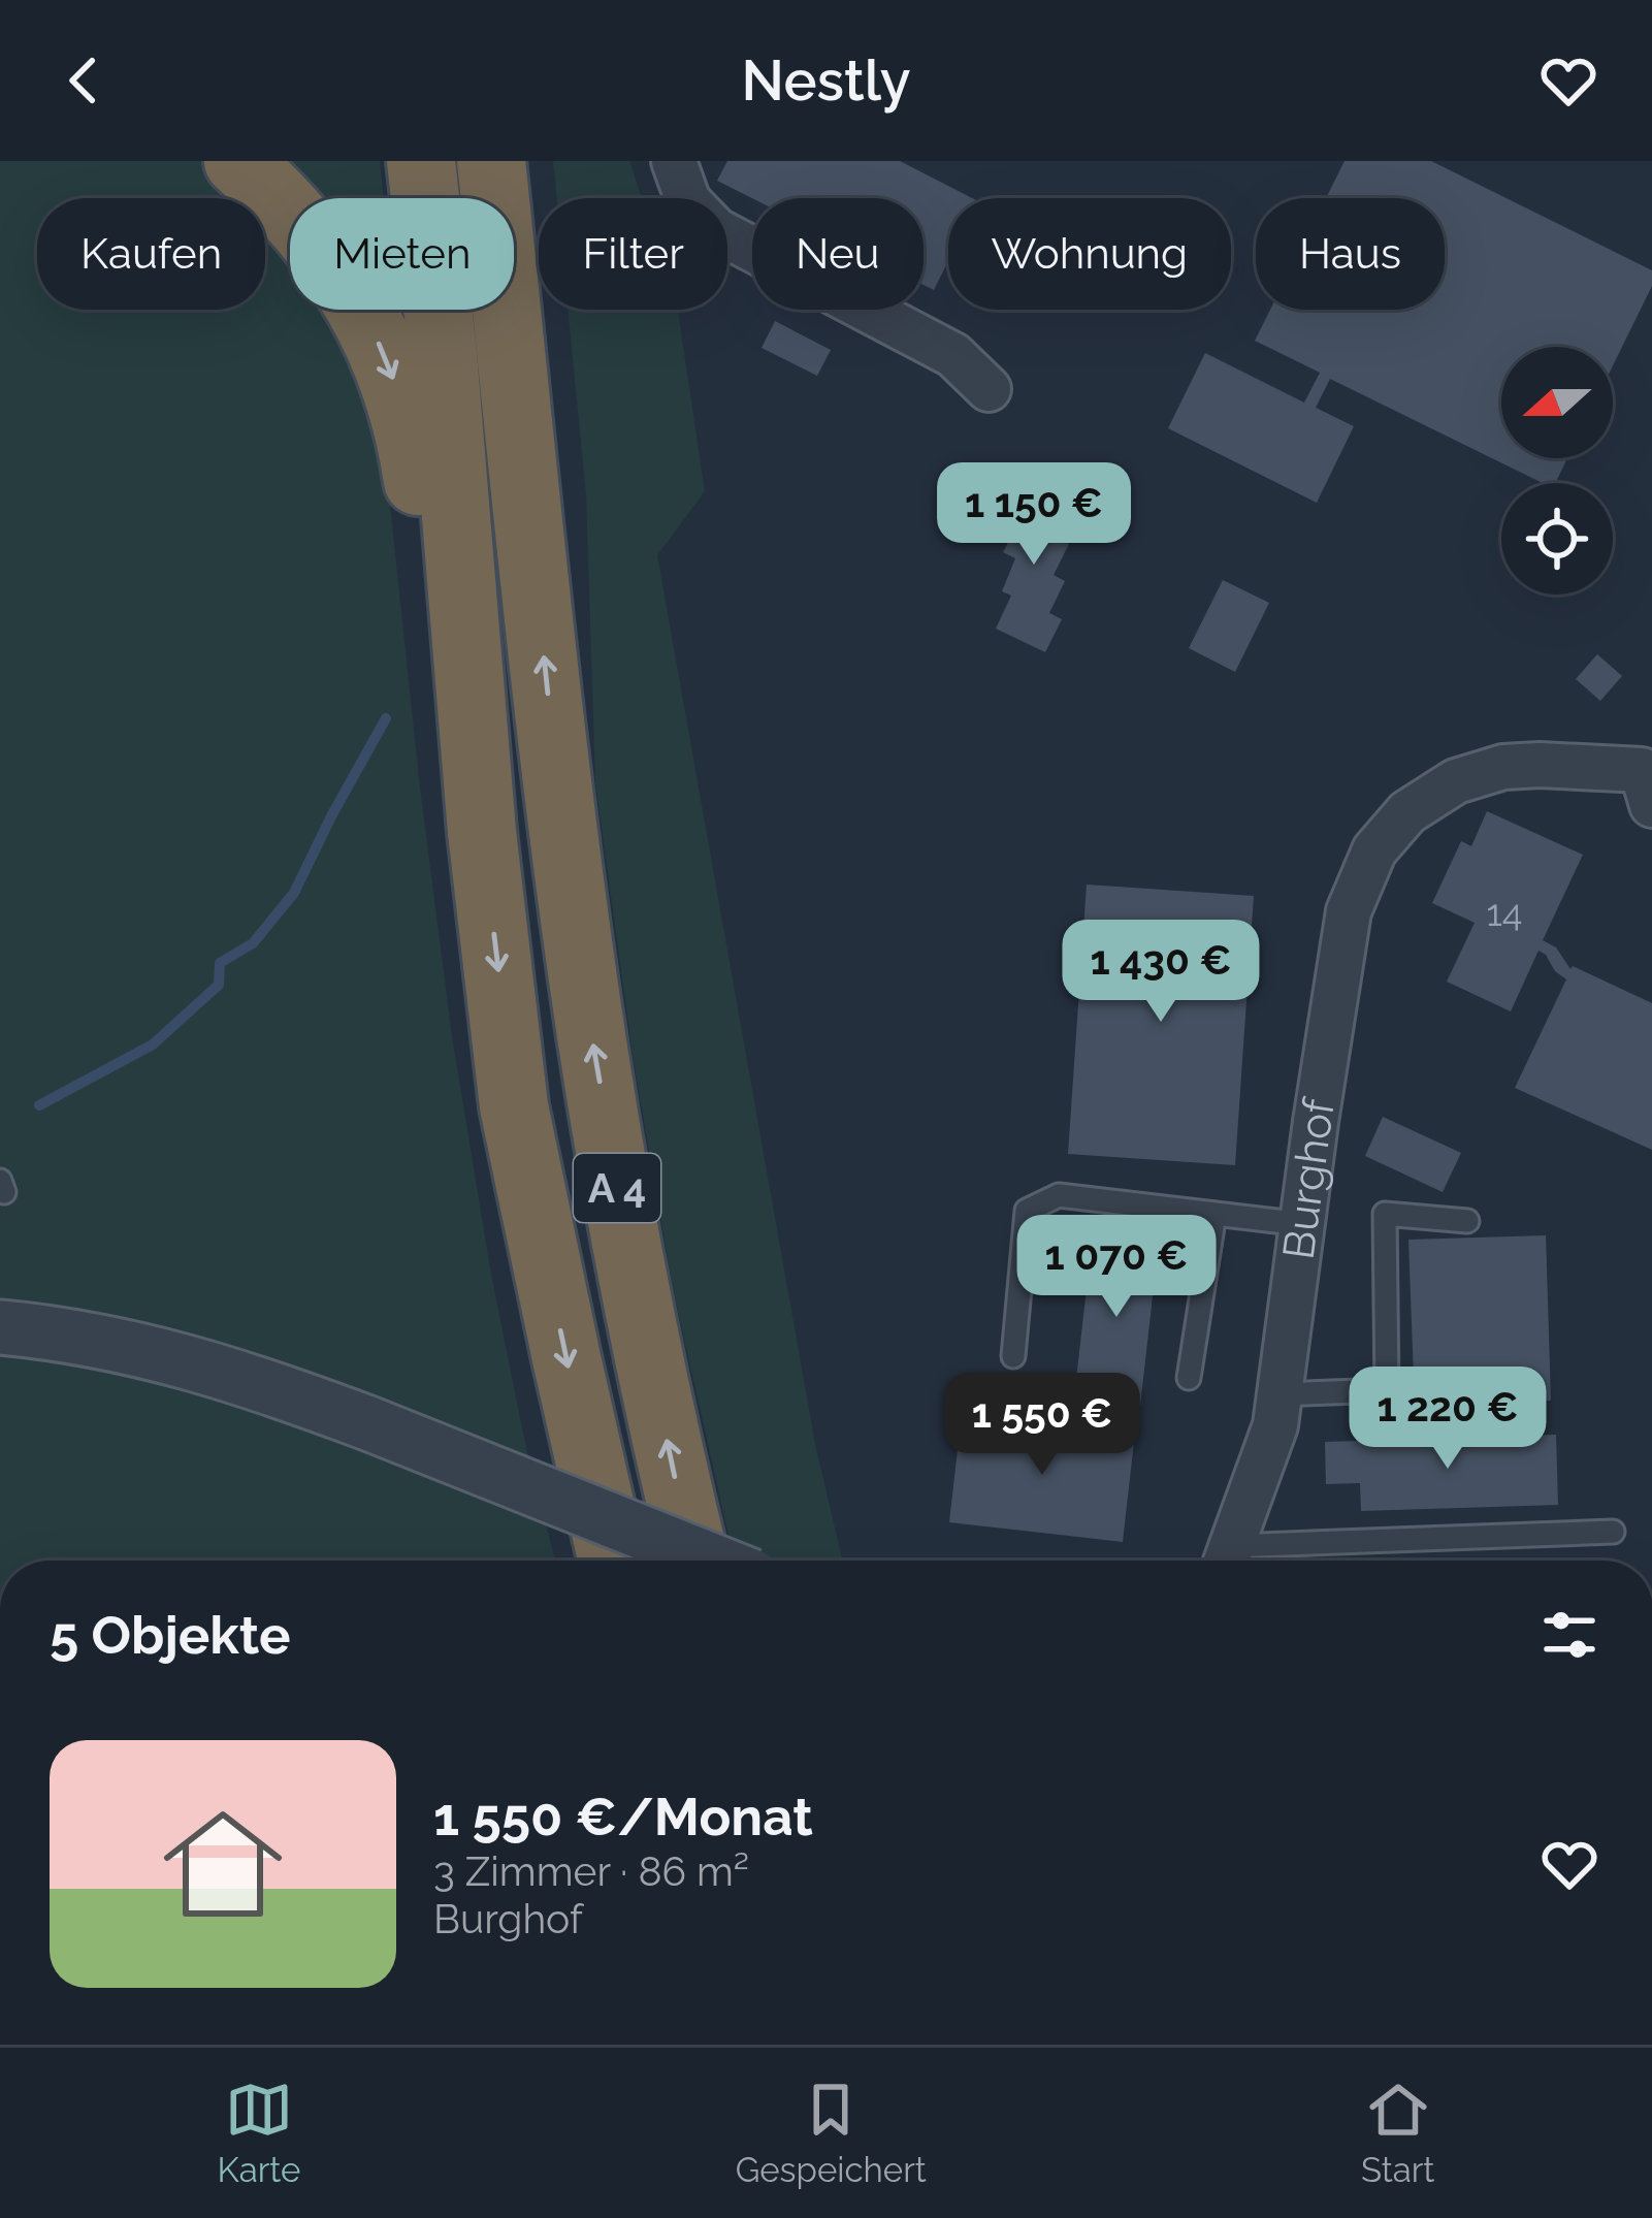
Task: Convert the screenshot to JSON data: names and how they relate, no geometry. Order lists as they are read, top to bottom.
{
  "streets": {
    "highway": ["A 4"],
    "street": ["Burghof"]
  },
  "house_numbers": ["14"],
  "north": "left",
  "page": {
    "header": "Nestly",
    "chip": [
      "Kaufen",
      "Mieten",
      "Filter",
      "Neu",
      "Wohnung",
      "Haus"
    ],
    "price": [
      "1 150 €",
      "1 430 €",
      "1 070 €",
      "1 220 €",
      "1 550 €"
    ],
    "heading": "5 Objekte",
    "list": [
      {
        "name": "1 550 €/Monat",
        "note": "3 Zimmer · 86 m² · Burghof"
      }
    ],
    "tabs": ["Karte", "Gespeichert", "Start"]
  }
}
